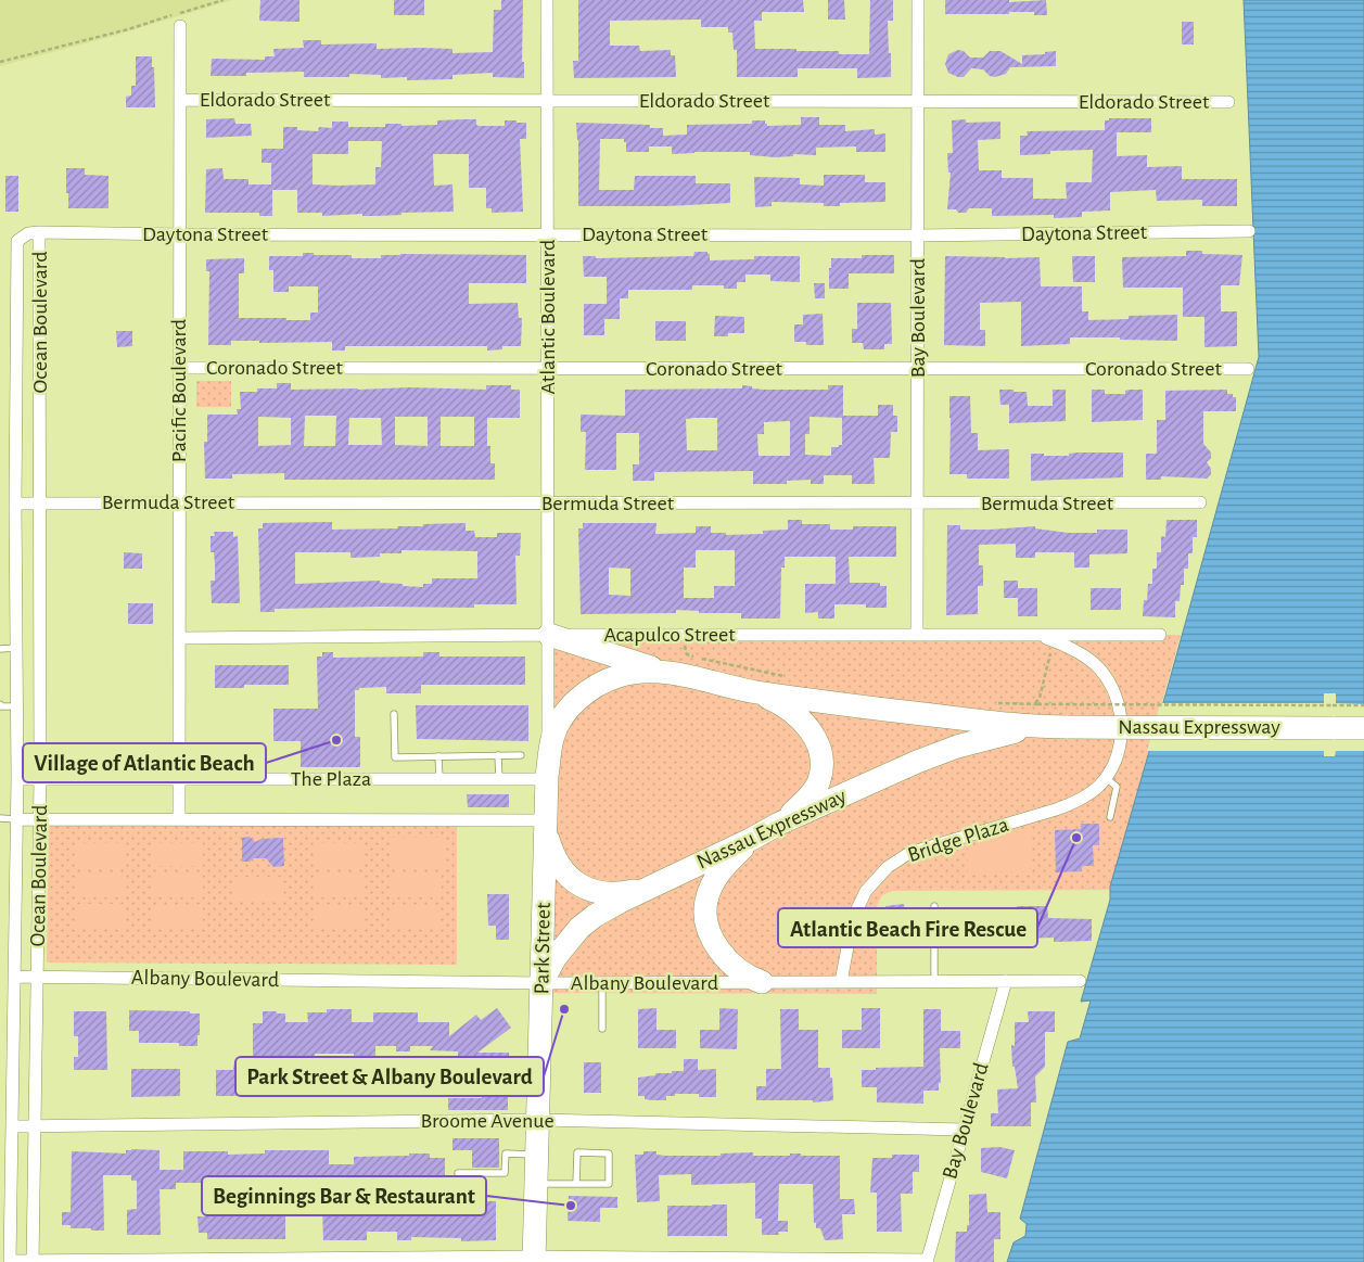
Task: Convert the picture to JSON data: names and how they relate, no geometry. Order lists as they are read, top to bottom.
{
  "streets": {
    "highway": ["Nassau Expressway", "Park Street"],
    "street": [
      "Eldorado Street",
      "Daytona Street",
      "Atlantic Boulevard",
      "Bay Boulevard",
      "Ocean Boulevard",
      "Coronado Street",
      "Pacific Boulevard",
      "Bermuda Street",
      "Acapulco Street",
      "The Plaza",
      "Bridge Plaza",
      "Albany Boulevard",
      "Broome Avenue"
    ]
  },
  "crossings": [
    ["Eldorado Street", "Atlantic Boulevard"],
    ["Eldorado Street", "Bay Boulevard"],
    ["Eldorado Street", "Pacific Boulevard"],
    ["Daytona Street", "Atlantic Boulevard"],
    ["Daytona Street", "Bay Boulevard"],
    ["Daytona Street", "Ocean Boulevard"],
    ["Daytona Street", "Pacific Boulevard"],
    ["Atlantic Boulevard", "Coronado Street"],
    ["Atlantic Boulevard", "Bermuda Street"],
    ["Atlantic Boulevard", "Acapulco Street"],
    ["Atlantic Boulevard", "Park Street"],
    ["Bay Boulevard", "Coronado Street"],
    ["Bay Boulevard", "Bermuda Street"],
    ["Bay Boulevard", "Acapulco Street"],
    ["Bay Boulevard", "Albany Boulevard"],
    ["Bay Boulevard", "Broome Avenue"],
    ["Ocean Boulevard", "Bermuda Street"],
    ["Ocean Boulevard", "The Plaza"],
    ["Ocean Boulevard", "Albany Boulevard"],
    ["Ocean Boulevard", "Broome Avenue"],
    ["Coronado Street", "Pacific Boulevard"],
    ["Pacific Boulevard", "Bermuda Street"],
    ["Pacific Boulevard", "Acapulco Street"],
    ["Pacific Boulevard", "The Plaza"],
    ["Acapulco Street", "Park Street"],
    ["Nassau Expressway", "The Plaza"],
    ["Nassau Expressway", "Park Street"],
    ["Nassau Expressway", "Albany Boulevard"],
    ["The Plaza", "Park Street"],
    ["Bridge Plaza", "Albany Boulevard"],
    ["Park Street", "Albany Boulevard"],
    ["Park Street", "Broome Avenue"]
  ],
  "places": [
    "Village of Atlantic Beach",
    "Atlantic Beach Fire Rescue",
    "Park Street & Albany Boulevard",
    "Beginnings Bar & Restaurant"
  ]
}
